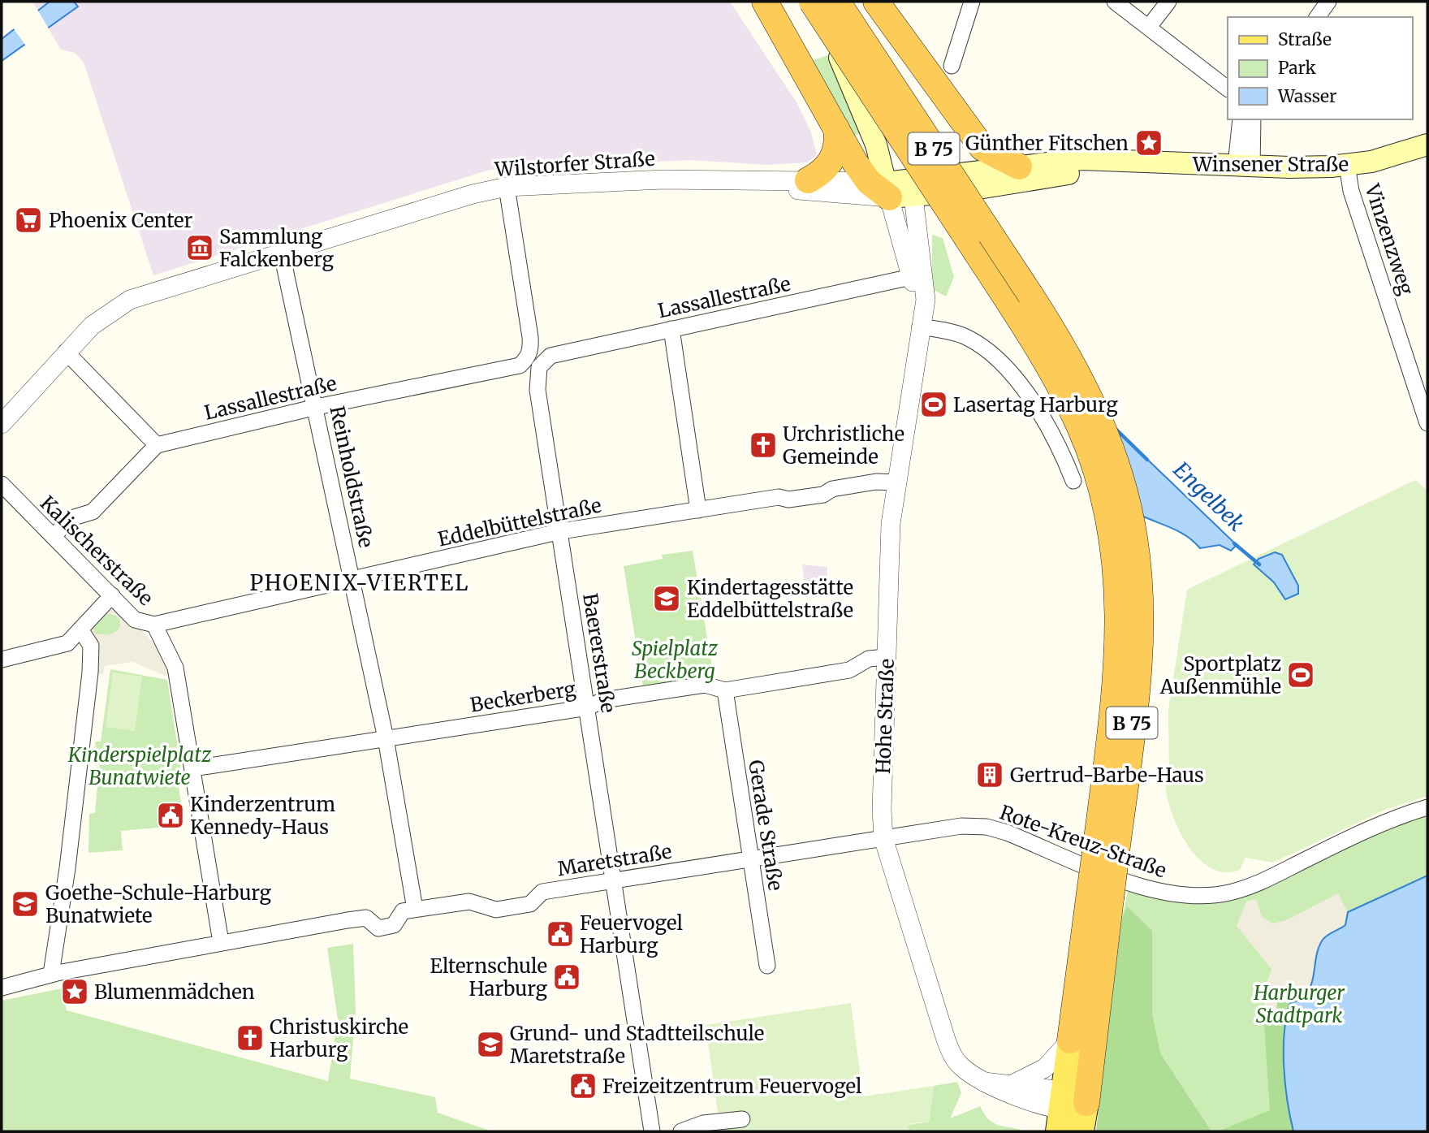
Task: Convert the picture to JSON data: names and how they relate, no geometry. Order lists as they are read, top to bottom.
{
  "streets": {
    "highway": ["B 75"],
    "main road": ["Winsener Straße"],
    "street": [
      "Wilstorfer Straße",
      "Vinzenzweg",
      "Lassallestraße",
      "Reinholdstraße",
      "Eddelbüttelstraße",
      "Kalischerstraße",
      "Baererstraße",
      "Beckerberg",
      "Hohe Straße",
      "Gerade Straße",
      "Rote-Kreuz-Straße",
      "Maretstraße"
    ]
  },
  "crossings": [
    ["B 75", "Winsener Straße"],
    ["B 75", "Hohe Straße"],
    ["Wilstorfer Straße", "Winsener Straße"],
    ["Wilstorfer Straße", "Reinholdstraße"],
    ["Wilstorfer Straße", "Baererstraße"],
    ["Wilstorfer Straße", "Hohe Straße"],
    ["Winsener Straße", "Vinzenzweg"],
    ["Winsener Straße", "Hohe Straße"],
    ["Lassallestraße", "Reinholdstraße"],
    ["Lassallestraße", "Baererstraße"],
    ["Lassallestraße", "Hohe Straße"],
    ["Reinholdstraße", "Eddelbüttelstraße"],
    ["Reinholdstraße", "Beckerberg"],
    ["Reinholdstraße", "Maretstraße"],
    ["Eddelbüttelstraße", "Kalischerstraße"],
    ["Eddelbüttelstraße", "Baererstraße"],
    ["Eddelbüttelstraße", "Hohe Straße"],
    ["Kalischerstraße", "Beckerberg"],
    ["Kalischerstraße", "Maretstraße"],
    ["Baererstraße", "Beckerberg"],
    ["Baererstraße", "Maretstraße"],
    ["Beckerberg", "Hohe Straße"],
    ["Beckerberg", "Gerade Straße"],
    ["Hohe Straße", "Rote-Kreuz-Straße"],
    ["Hohe Straße", "Maretstraße"],
    ["Gerade Straße", "Maretstraße"],
    ["Rote-Kreuz-Straße", "Maretstraße"]
  ],
  "districts": ["PHOENIX-VIERTEL"],
  "water": ["Engelbek"],
  "parks": ["Spielplatz Beckberg", "Kinderspielplatz Bunatwiete", "Harburger Stadtpark"],
  "places": {
    "place": ["Günther Fitschen", "Blumenmädchen"],
    "supermarket": ["Phoenix Center"],
    "museum": ["Sammlung Falckenberg"],
    "sports": ["Lasertag Harburg", "Sportplatz Außenmühle"],
    "church": ["Urchristliche Gemeinde", "Christuskirche Harburg"],
    "school or university": ["Kindertagesstätte Eddelbüttelstraße", "Goethe-Schule-Harburg Bunatwiete", "Grund‐ und Stadtteilschule Maretstraße"],
    "building": ["Gertrud-Barbe-Haus"],
    "public building": [
      "Kinderzentrum Kennedy-Haus",
      "Feuervogel Harburg",
      "Elternschule Harburg",
      "Freizeitzentrum Feuervogel"
    ]
  },
  "legend": ["Straße", "Park", "Wasser"]
}
